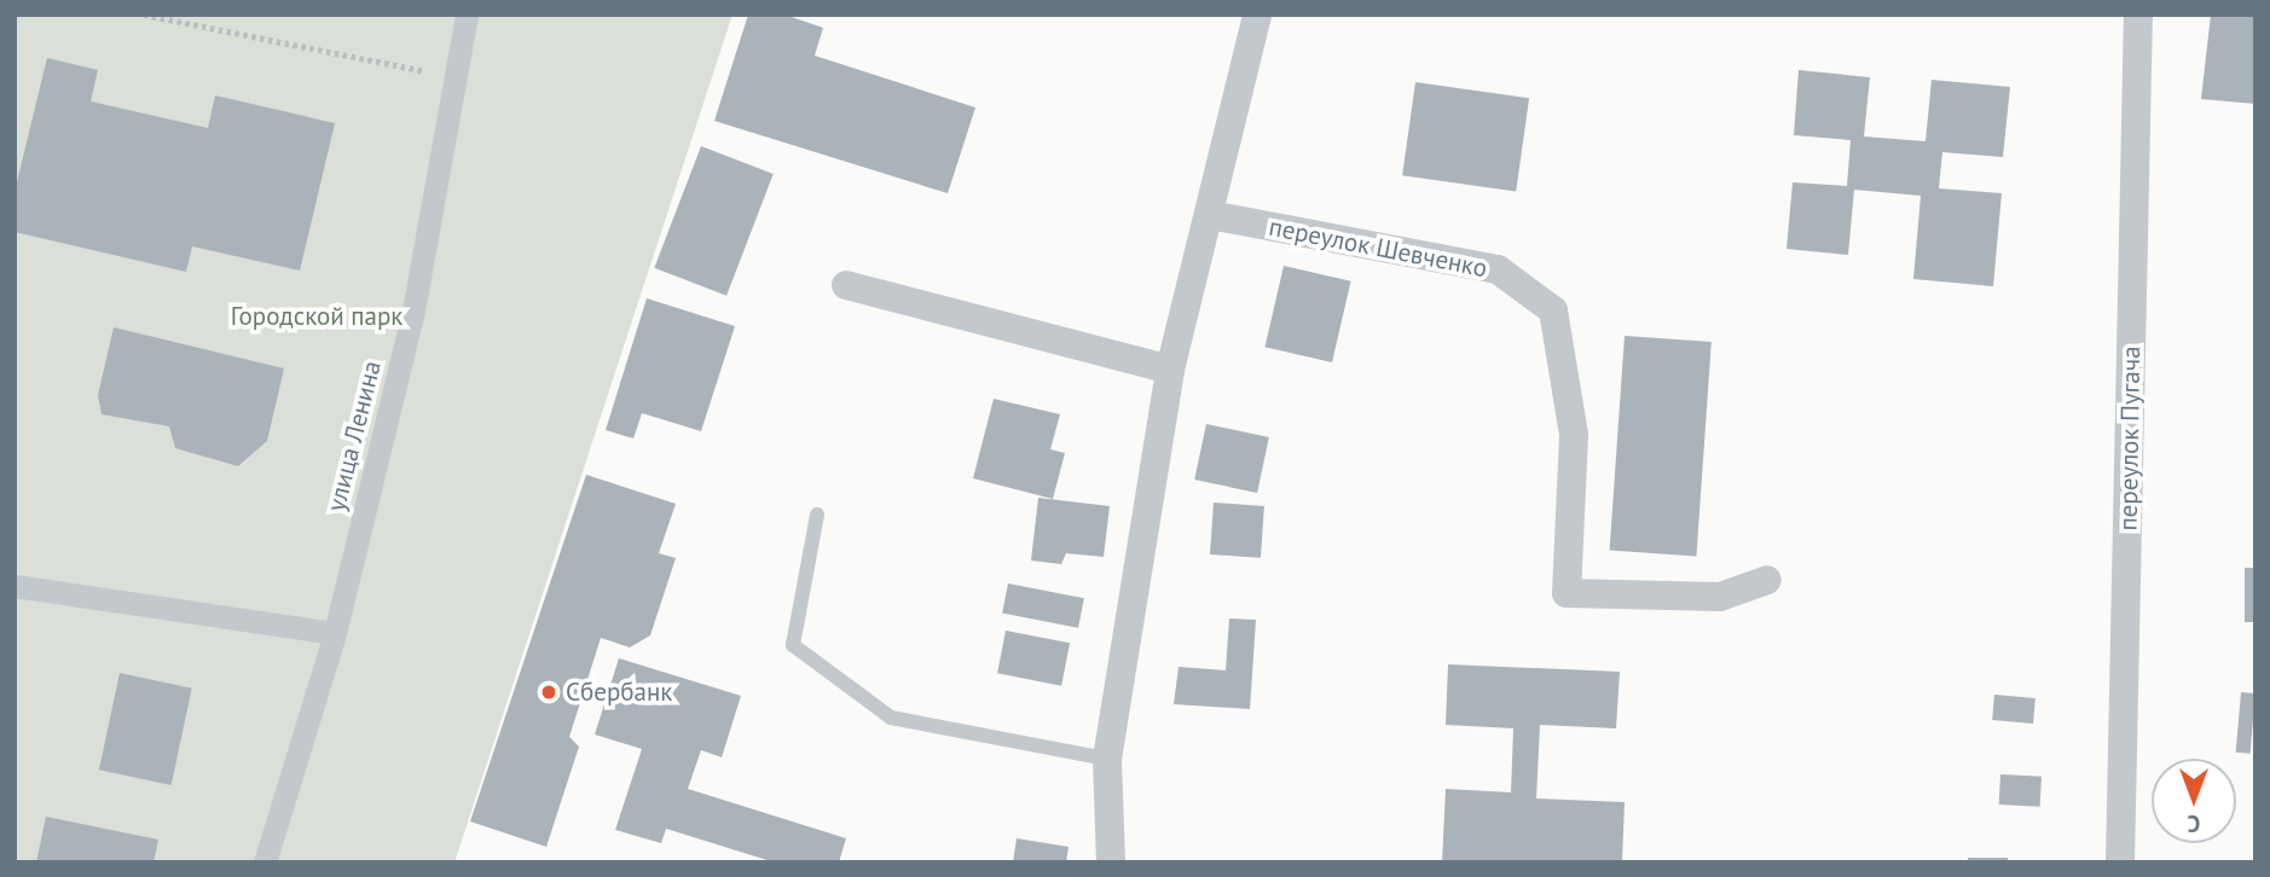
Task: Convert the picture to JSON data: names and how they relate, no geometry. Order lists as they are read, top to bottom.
{
  "streets": {
    "street": ["переулок Шевченко", "улица Ленина", "переулок Пугача"]
  },
  "parks": ["Городской парк"],
  "places": ["Сбербанк"],
  "north": "bottom"
}
